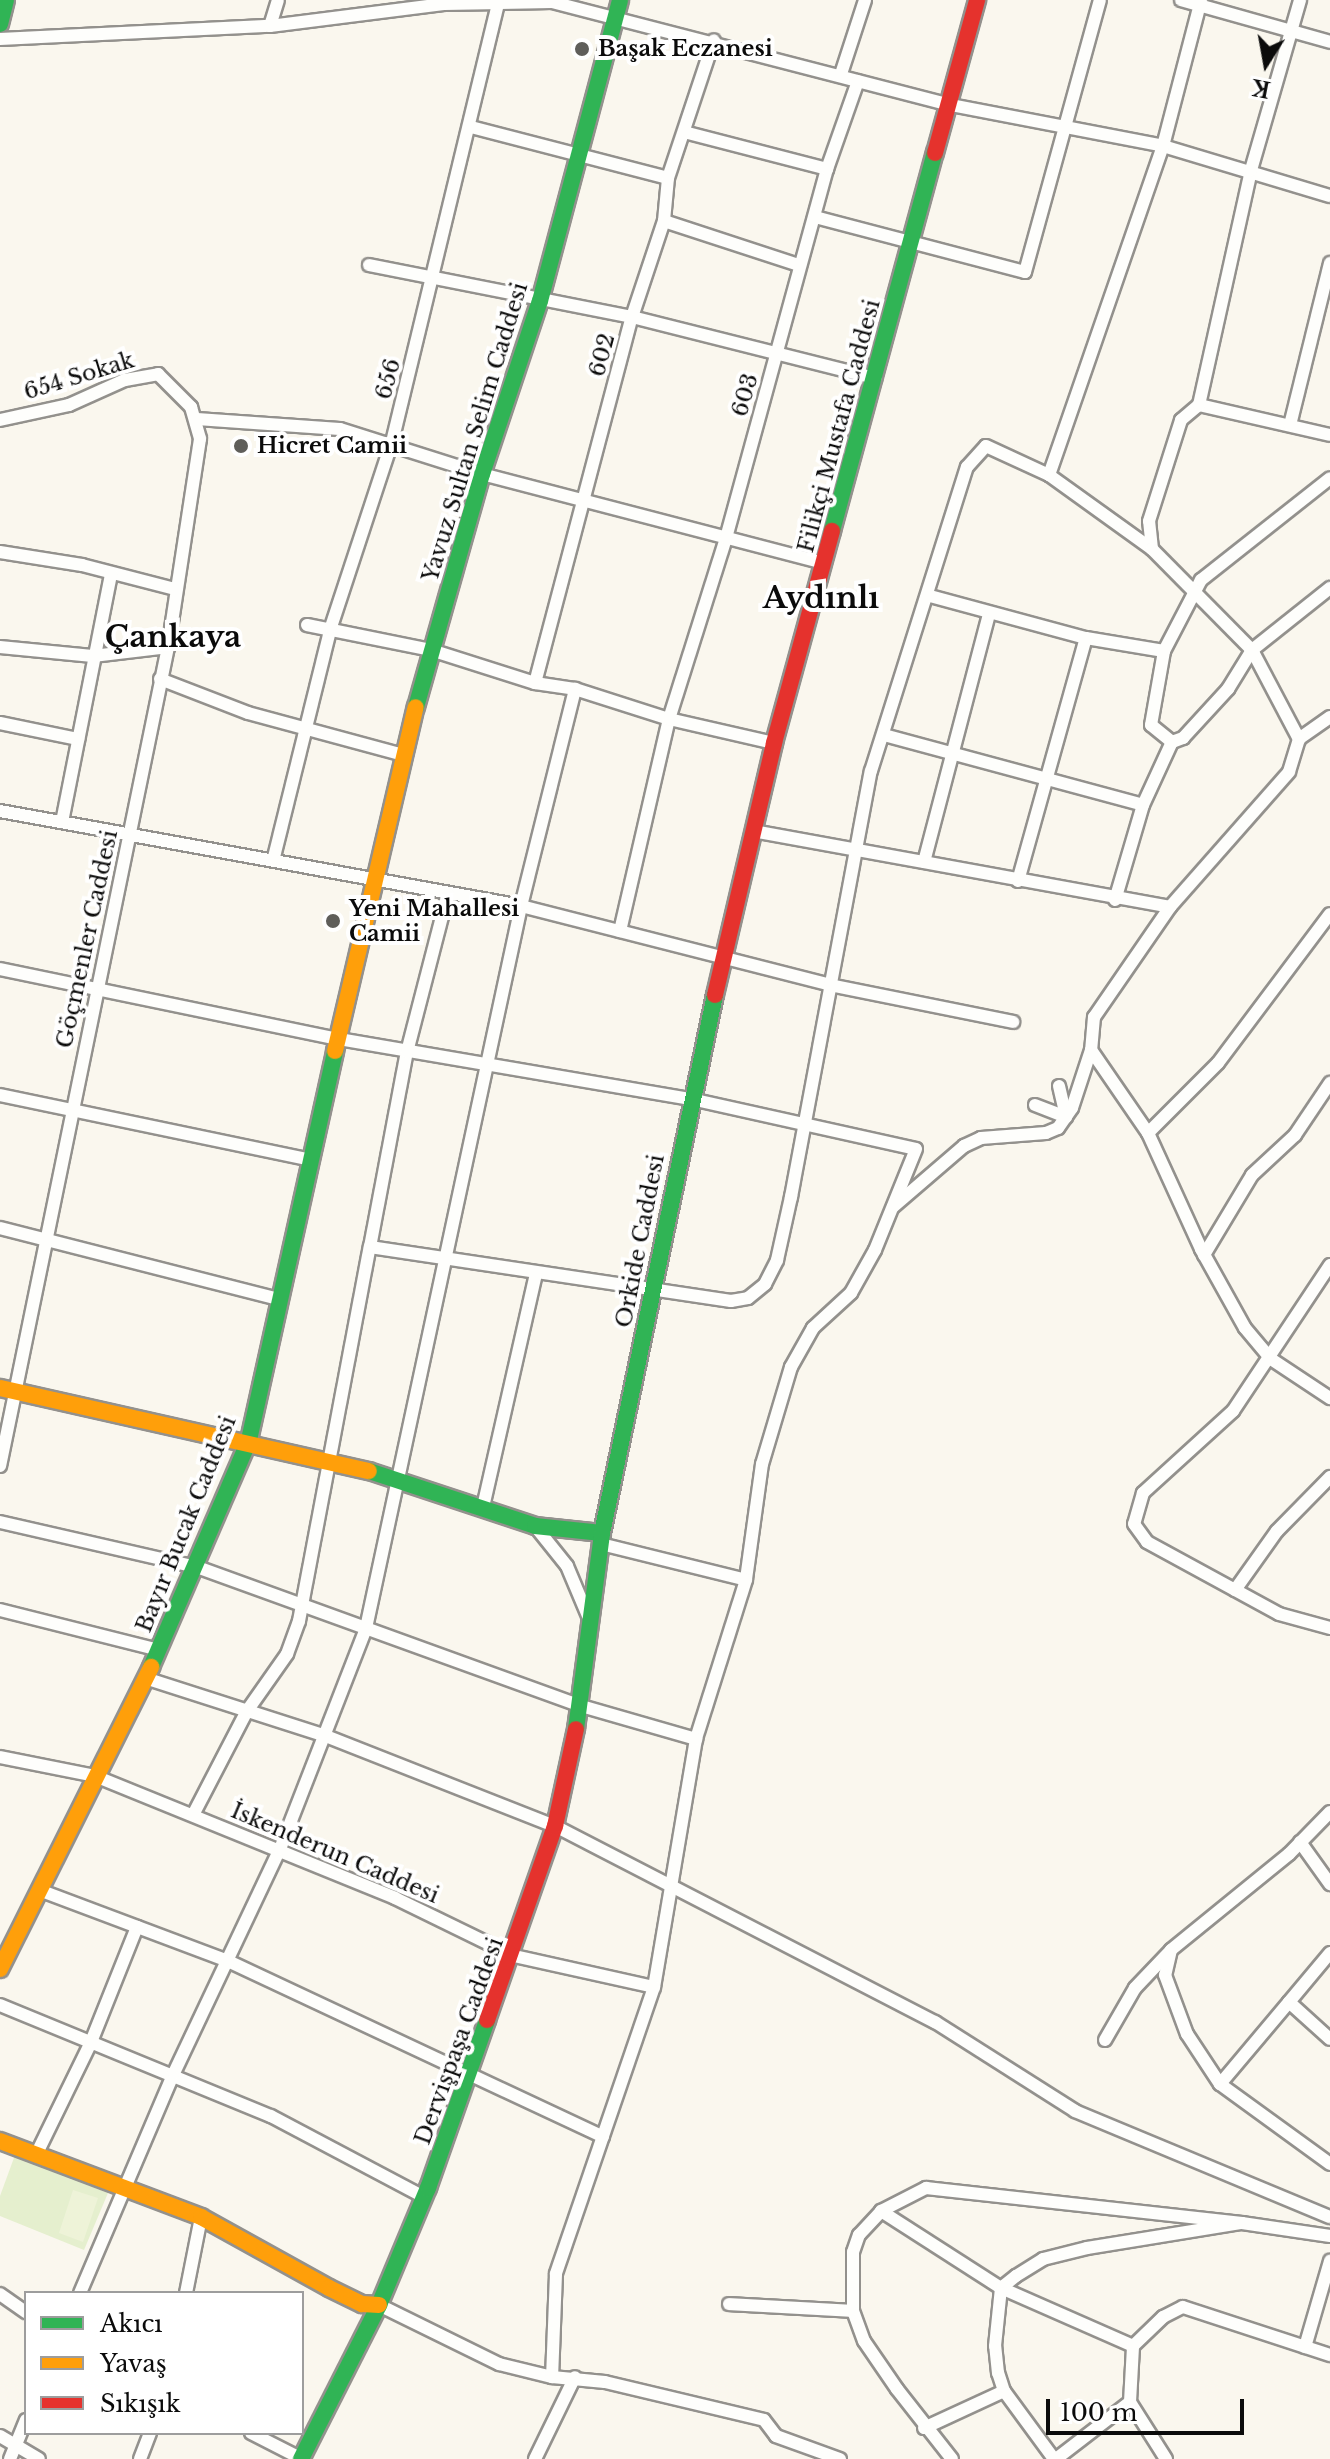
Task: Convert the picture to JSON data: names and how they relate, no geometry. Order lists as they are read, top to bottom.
{
  "streets": {
    "street": [
      "602",
      "654 Sokak",
      "656",
      "603",
      "Filikçi Mustafa Caddesi",
      "Yavuz Sultan Selim Caddesi",
      "Göçmenler Caddesi",
      "Orkide Caddesi",
      "Bayır Bucak Caddesi",
      "İskenderun Caddesi",
      "Dervişpaşa Caddesi"
    ]
  },
  "crossings": [
    ["654 Sokak", "Göçmenler Caddesi"],
    ["Filikçi Mustafa Caddesi", "Orkide Caddesi"],
    ["Yavuz Sultan Selim Caddesi", "Bayır Bucak Caddesi"],
    ["Orkide Caddesi", "Dervişpaşa Caddesi"],
    ["Bayır Bucak Caddesi", "İskenderun Caddesi"],
    ["İskenderun Caddesi", "Dervişpaşa Caddesi"]
  ],
  "districts": ["Aydınlı", "Çankaya"],
  "places": ["Başak Eczanesi", "Hicret Camii", "Yeni Mahallesi Camii"],
  "legend": ["Akıcı", "Yavaş", "Sıkışık"],
  "scale_bar": "100 m",
  "north": "bottom"
}
